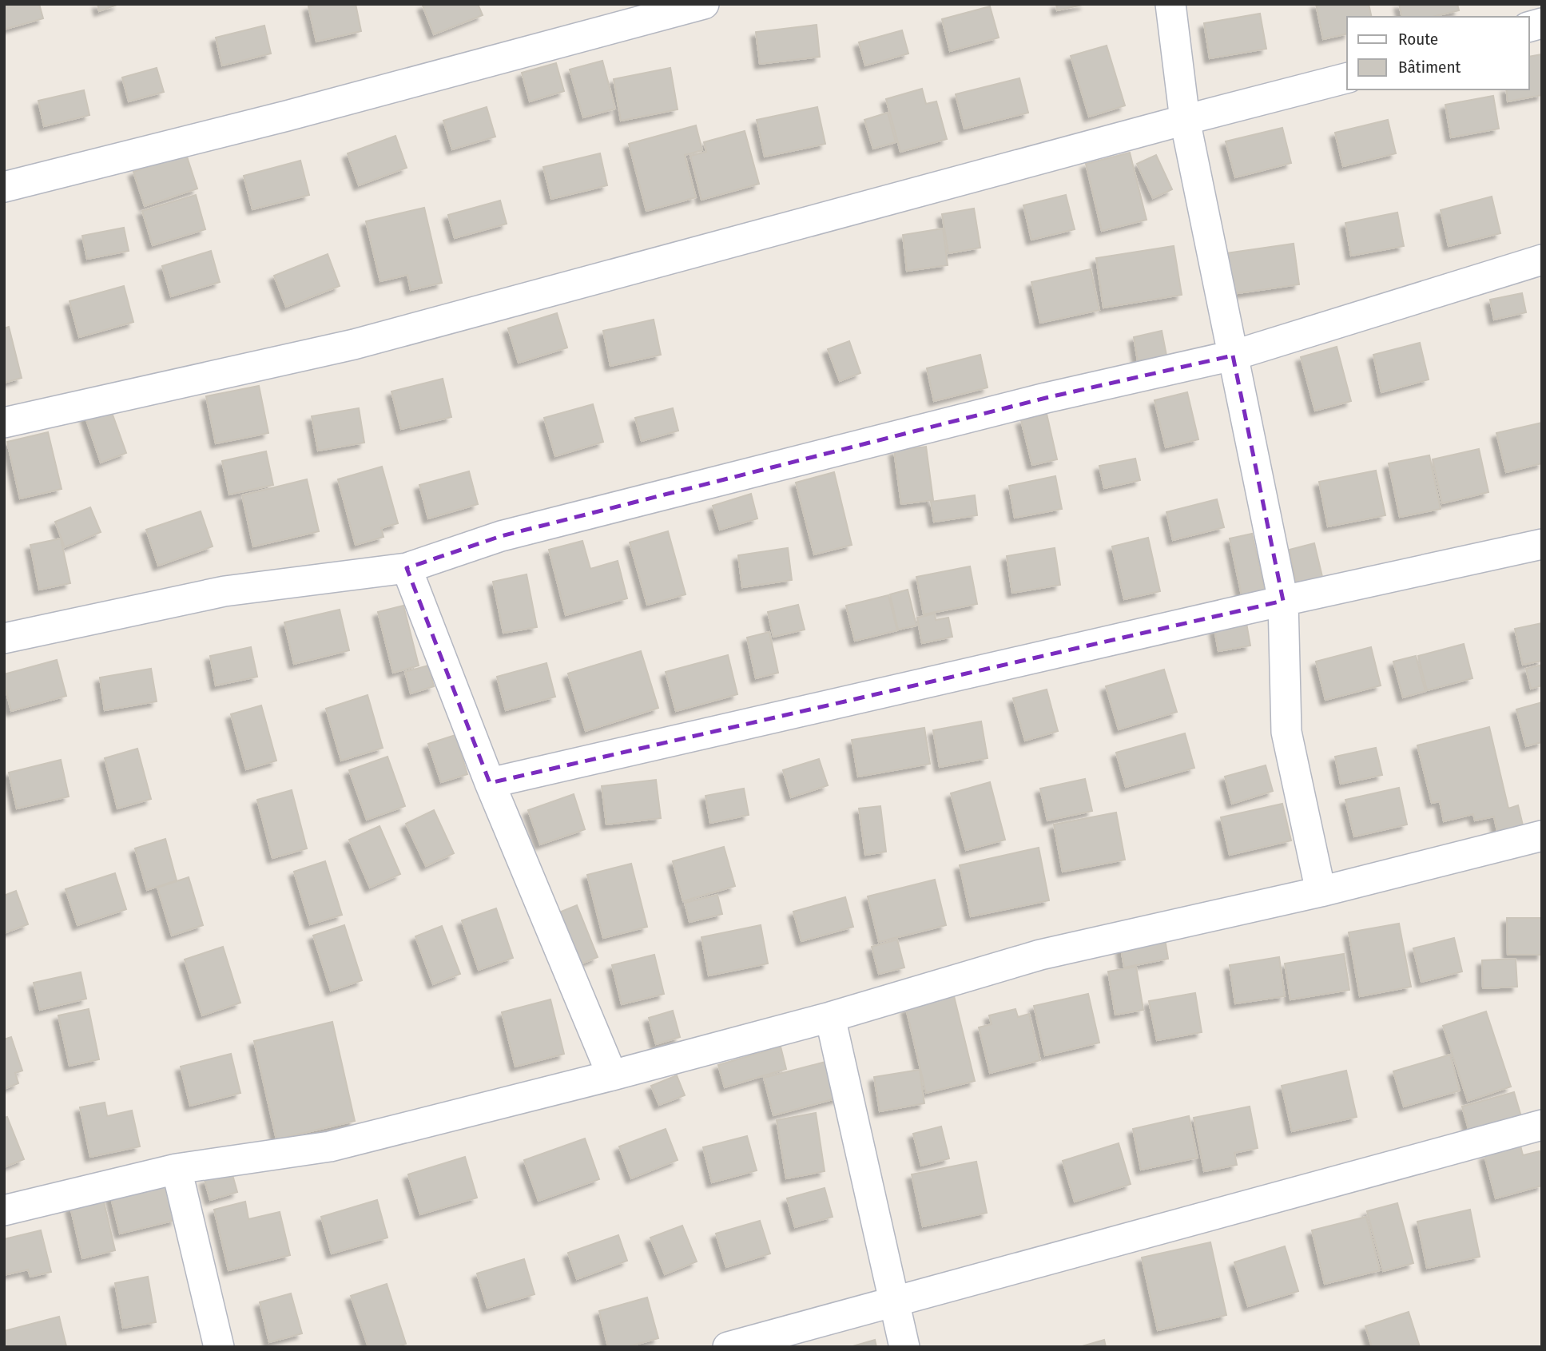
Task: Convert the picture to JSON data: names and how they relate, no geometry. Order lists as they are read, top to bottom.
{
  "legend": ["Route", "Bâtiment"]
}
